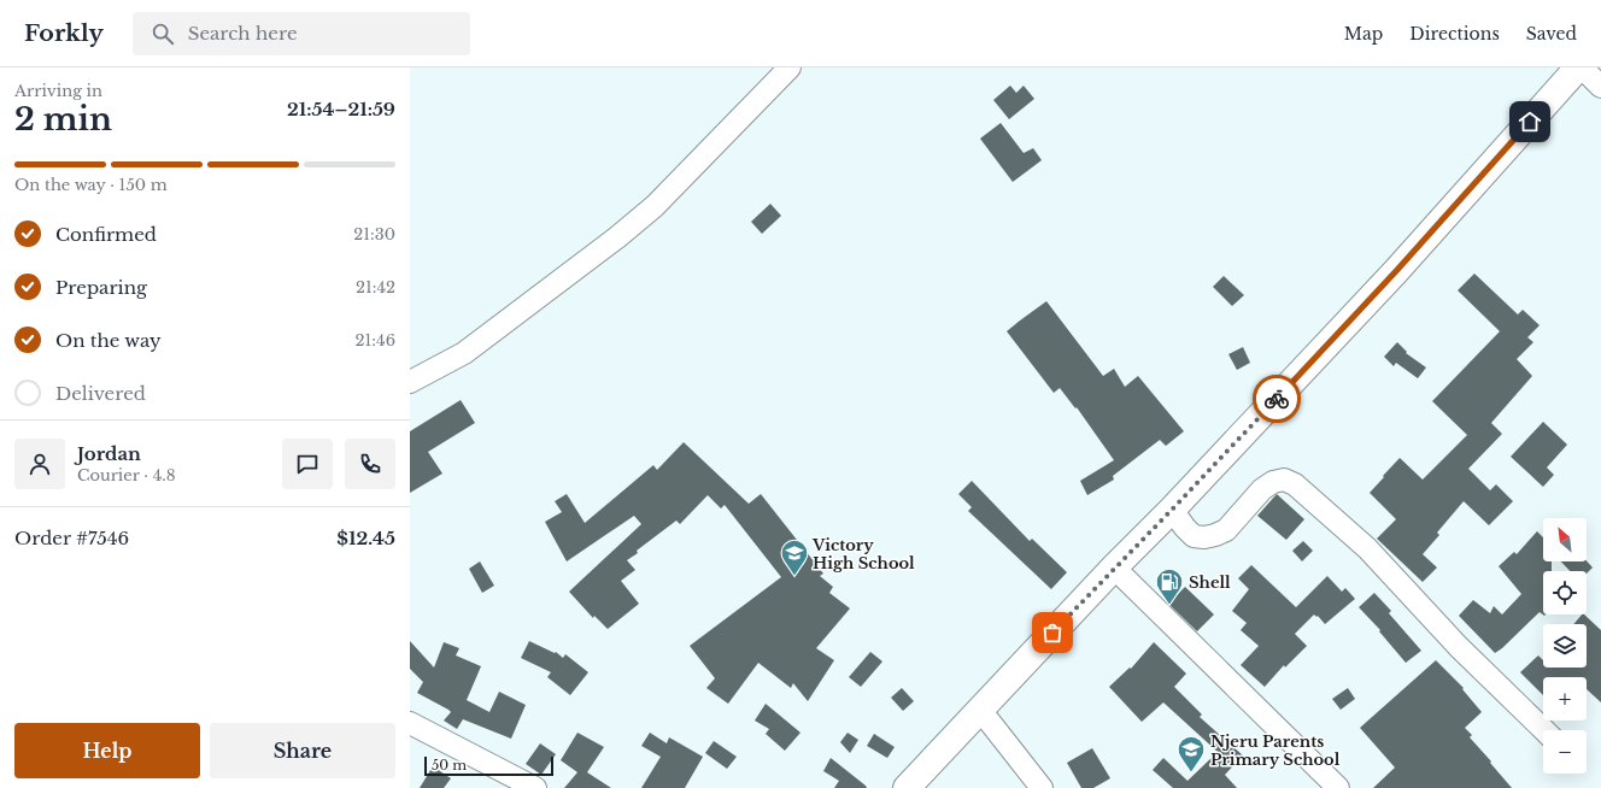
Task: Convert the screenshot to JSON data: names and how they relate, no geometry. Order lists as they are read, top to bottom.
{
  "places": {
    "school or university": ["Victory High School", "Njeru Parents Primary School"],
    "fuel station": ["Shell"]
  },
  "scale_bar": "50 m",
  "north": "top left",
  "page": {
    "header": "Forkly",
    "search": "Search here",
    "nav": ["Map", "Directions", "Saved"],
    "heading": ["2 min", "Arriving in", "21:54–21:59"],
    "panel": [
      "Jordan",
      "Courier · 4.8",
      "Order #7546",
      "$12.45"
    ],
    "bar": "On the way · 150 m",
    "list": [
      ["Confirmed", "21:30"],
      ["Preparing", "21:42"],
      ["On the way", "21:46"],
      "Delivered"
    ],
    "map_buttons": ["+", "−"],
    "buttons": ["Help", "Share"],
    "scale": "50 m"
  }
}
